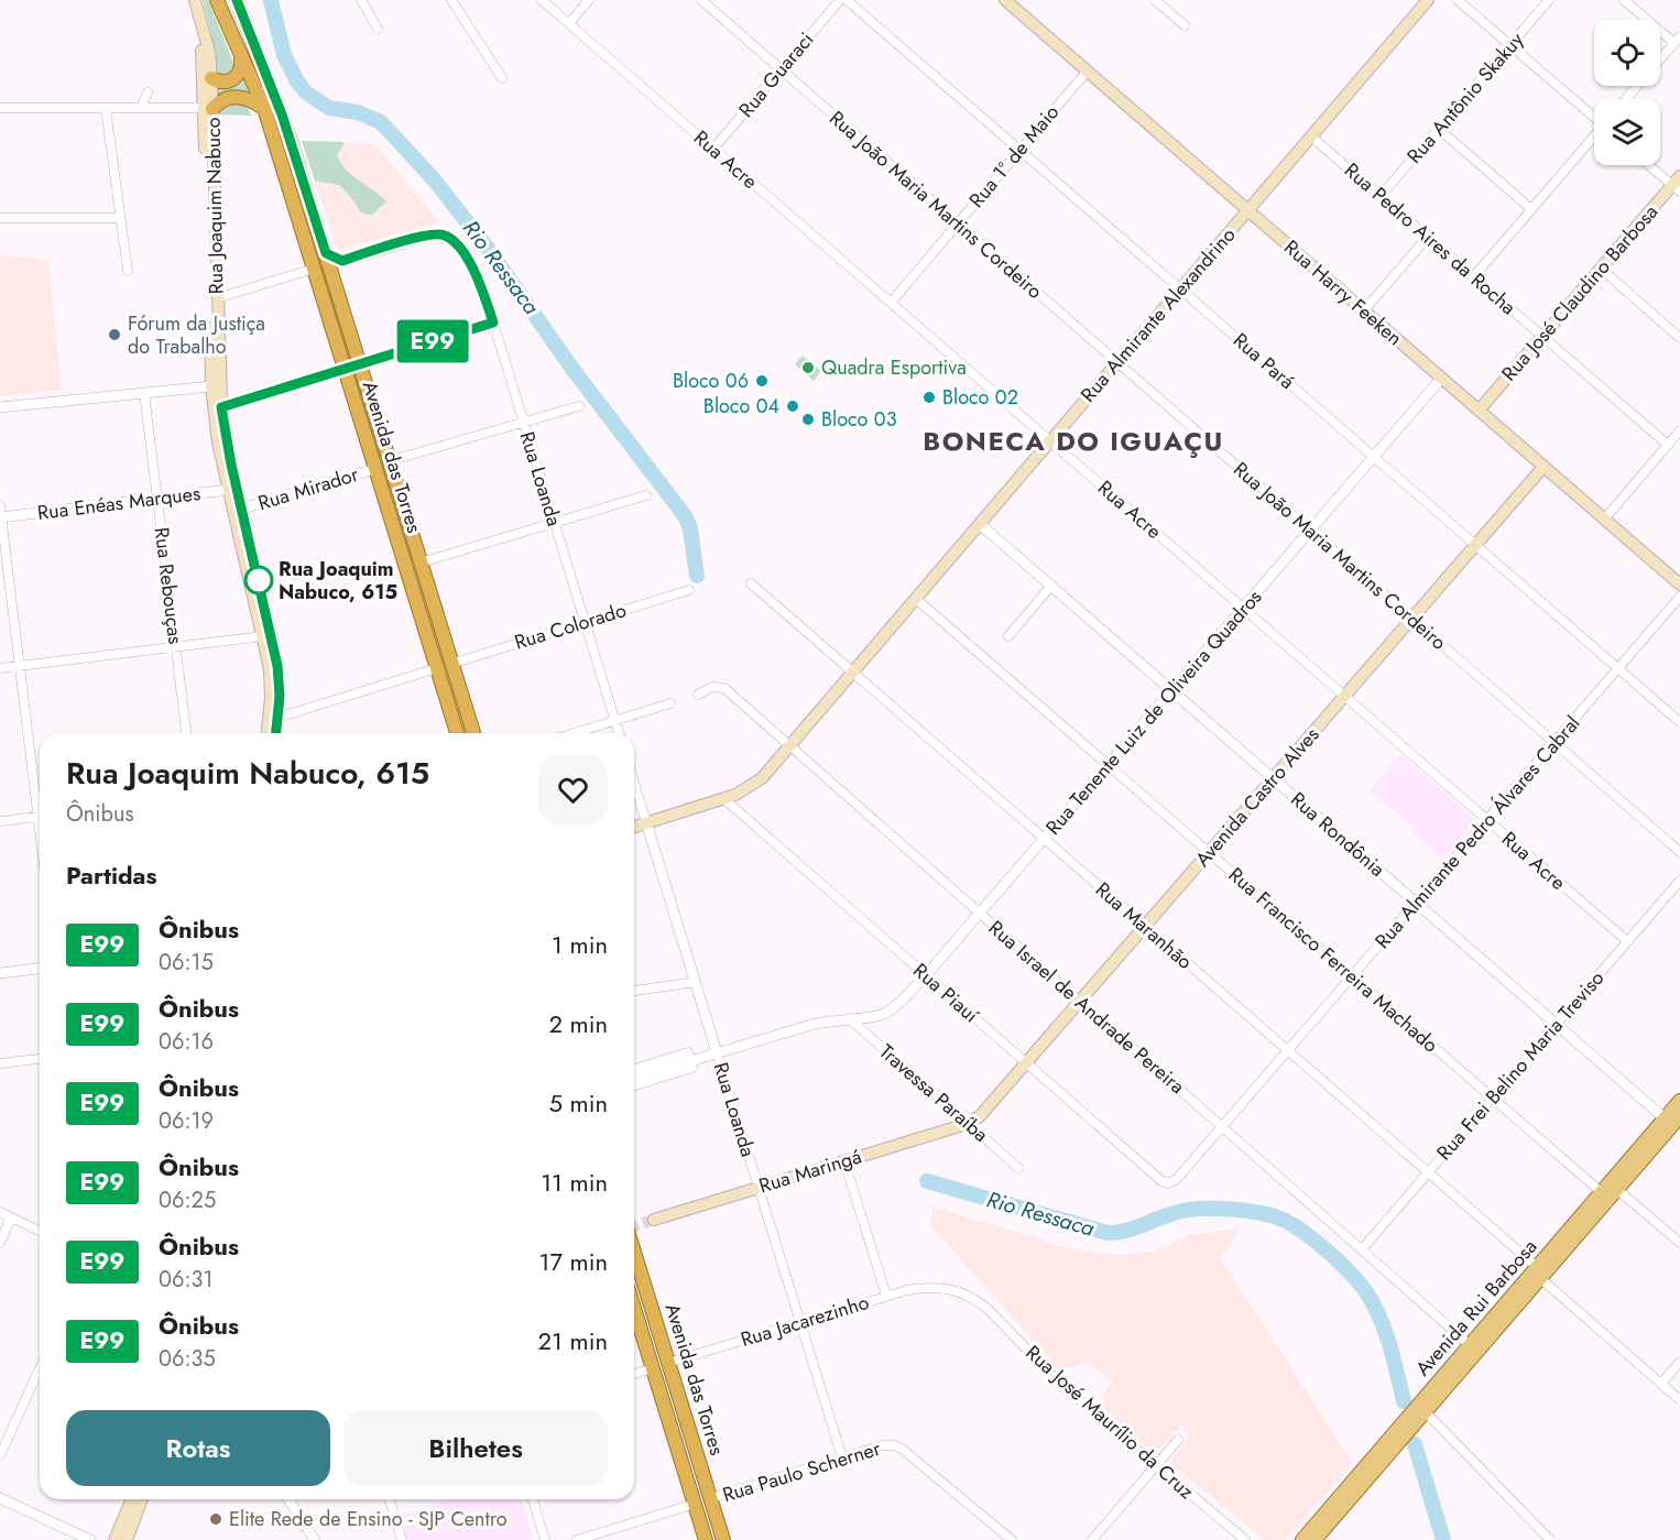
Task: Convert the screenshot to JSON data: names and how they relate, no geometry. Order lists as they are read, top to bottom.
{
  "streets": {
    "highway": ["Avenida das Torres"],
    "main road": [
      "Rua Joaquim Nabuco",
      "Rua Harry Feeken",
      "Rua José Claudino Barbosa",
      "Rua Almirante Alexandrino",
      "Rua Loanda",
      "Avenida Castro Alves",
      "Rua Maringá",
      "Avenida Rui Barbosa"
    ],
    "street": [
      "Rua Guaraci",
      "Rua Antônio Skakuy",
      "Rua 1º de Maio",
      "Rua Acre",
      "Rua João Maria Martins Cordeiro",
      "Rua Pedro Aires da Rocha",
      "Rua Pará",
      "Rua Mirador",
      "Rua Enéas Marques",
      "Rua Rebouças",
      "Rua Colorado",
      "Rua Tenente Luiz de Oliveira Quadros",
      "Rua Almirante Pedro Álvares Cabral",
      "Rua Rondônia",
      "Rua Maranhão",
      "Rua Francisco Ferreira Machado",
      "Rua Piauí",
      "Rua Israel de Andrade Pereira",
      "Rua Frei Belino Maria Treviso",
      "Travessa Paraíba",
      "Rua Jacarezinho",
      "Rua José Maurílio da Cruz",
      "Rua Paulo Scherner"
    ]
  },
  "crossings": [
    ["Rua Guaraci", "Rua Acre"],
    ["Rua Guaraci", "Rua João Maria Martins Cordeiro"],
    ["Rua Antônio Skakuy", "Rua Pedro Aires da Rocha"],
    ["Rua 1º de Maio", "Rua Acre"],
    ["Rua 1º de Maio", "Rua João Maria Martins Cordeiro"],
    ["Rua 1º de Maio", "Rua Harry Feeken"],
    ["Rua 1º de Maio", "Rua Pará"],
    ["Rua Acre", "Rua Almirante Alexandrino"],
    ["Rua Acre", "Rua Tenente Luiz de Oliveira Quadros"],
    ["Rua Acre", "Avenida Castro Alves"],
    ["Rua Acre", "Rua Almirante Pedro Álvares Cabral"],
    ["Rua Acre", "Rua Frei Belino Maria Treviso"],
    ["Rua João Maria Martins Cordeiro", "Rua Almirante Alexandrino"],
    ["Rua João Maria Martins Cordeiro", "Rua Tenente Luiz de Oliveira Quadros"],
    ["Rua João Maria Martins Cordeiro", "Avenida Castro Alves"],
    ["Rua João Maria Martins Cordeiro", "Rua Almirante Pedro Álvares Cabral"],
    ["Rua Joaquim Nabuco", "Rua Mirador"],
    ["Rua Joaquim Nabuco", "Rua Enéas Marques"],
    ["Rua Pedro Aires da Rocha", "Rua José Claudino Barbosa"],
    ["Rua Pedro Aires da Rocha", "Rua Almirante Alexandrino"],
    ["Rua Harry Feeken", "Rua José Claudino Barbosa"],
    ["Rua Harry Feeken", "Rua Almirante Alexandrino"],
    ["Rua Harry Feeken", "Rua Tenente Luiz de Oliveira Quadros"],
    ["Rua Harry Feeken", "Avenida Castro Alves"],
    ["Rua Almirante Alexandrino", "Rua Pará"],
    ["Rua Almirante Alexandrino", "Rua Loanda"],
    ["Rua Almirante Alexandrino", "Rua Rondônia"],
    ["Rua Almirante Alexandrino", "Rua Maranhão"],
    ["Rua Almirante Alexandrino", "Rua Francisco Ferreira Machado"],
    ["Rua Almirante Alexandrino", "Rua Piauí"],
    ["Rua Almirante Alexandrino", "Rua Israel de Andrade Pereira"],
    ["Rua Pará", "Rua Tenente Luiz de Oliveira Quadros"],
    ["Rua Pará", "Avenida Castro Alves"],
    ["Rua Pará", "Rua Almirante Pedro Álvares Cabral"],
    ["Avenida das Torres", "Rua Loanda"],
    ["Avenida das Torres", "Rua Mirador"],
    ["Avenida das Torres", "Rua Colorado"],
    ["Avenida das Torres", "Rua Jacarezinho"],
    ["Avenida das Torres", "Rua Paulo Scherner"],
    ["Rua Loanda", "Rua Colorado"],
    ["Rua Loanda", "Rua Tenente Luiz de Oliveira Quadros"],
    ["Rua Loanda", "Rua Maringá"],
    ["Rua Loanda", "Rua Jacarezinho"],
    ["Rua Loanda", "Rua Paulo Scherner"],
    ["Rua Enéas Marques", "Rua Rebouças"],
    ["Rua Tenente Luiz de Oliveira Quadros", "Rua Rondônia"],
    ["Rua Tenente Luiz de Oliveira Quadros", "Rua Maranhão"],
    ["Rua Tenente Luiz de Oliveira Quadros", "Rua Francisco Ferreira Machado"],
    ["Rua Tenente Luiz de Oliveira Quadros", "Rua Piauí"],
    ["Rua Tenente Luiz de Oliveira Quadros", "Rua Israel de Andrade Pereira"],
    ["Rua Tenente Luiz de Oliveira Quadros", "Travessa Paraíba"],
    ["Avenida Castro Alves", "Rua Rondônia"],
    ["Avenida Castro Alves", "Rua Maranhão"],
    ["Avenida Castro Alves", "Rua Francisco Ferreira Machado"],
    ["Avenida Castro Alves", "Rua Piauí"],
    ["Avenida Castro Alves", "Rua Israel de Andrade Pereira"],
    ["Avenida Castro Alves", "Travessa Paraíba"],
    ["Avenida Castro Alves", "Rua Maringá"],
    ["Rua Almirante Pedro Álvares Cabral", "Rua Rondônia"],
    ["Rua Almirante Pedro Álvares Cabral", "Rua Maranhão"],
    ["Rua Almirante Pedro Álvares Cabral", "Rua Francisco Ferreira Machado"],
    ["Rua Almirante Pedro Álvares Cabral", "Rua Piauí"],
    ["Rua Almirante Pedro Álvares Cabral", "Rua Israel de Andrade Pereira"],
    ["Rua Rondônia", "Rua Frei Belino Maria Treviso"],
    ["Rua Rondônia", "Avenida Rui Barbosa"],
    ["Rua Maranhão", "Rua Frei Belino Maria Treviso"],
    ["Rua Maranhão", "Avenida Rui Barbosa"],
    ["Rua Francisco Ferreira Machado", "Rua Frei Belino Maria Treviso"],
    ["Rua Francisco Ferreira Machado", "Avenida Rui Barbosa"],
    ["Rua Israel de Andrade Pereira", "Rua Frei Belino Maria Treviso"],
    ["Rua Israel de Andrade Pereira", "Avenida Rui Barbosa"],
    ["Travessa Paraíba", "Rua Maringá"],
    ["Rua Jacarezinho", "Rua José Maurílio da Cruz"]
  ],
  "districts": ["BONECA DO IGUAÇU"],
  "water": ["Rio Ressaca"],
  "places": [
    "Fórum da Justiça do Trabalho",
    "Quadra Esportiva",
    "Bloco 06",
    "Bloco 02",
    "Bloco 04",
    "Bloco 03",
    "Rua Joaquim Nabuco, 615",
    "Elite Rede de Ensino - SJP Centro"
  ],
  "lines": ["bus line E99"],
  "page": {
    "on_map": "E99",
    "heading": [
      ["Rua Joaquim Nabuco, 615", "Ônibus"],
      "Partidas"
    ],
    "list": [
      {
        "mark": "E99",
        "name": "Ônibus",
        "note": "06:15",
        "value": "1 min"
      },
      {
        "mark": "E99",
        "name": "Ônibus",
        "note": "06:16",
        "value": "2 min"
      },
      {
        "mark": "E99",
        "name": "Ônibus",
        "note": "06:19",
        "value": "5 min"
      },
      {
        "mark": "E99",
        "name": "Ônibus",
        "note": "06:25",
        "value": "11 min"
      },
      {
        "mark": "E99",
        "name": "Ônibus",
        "note": "06:31",
        "value": "17 min"
      },
      {
        "mark": "E99",
        "name": "Ônibus",
        "note": "06:35",
        "value": "21 min"
      }
    ],
    "buttons": ["Rotas", "Bilhetes"]
  }
}
